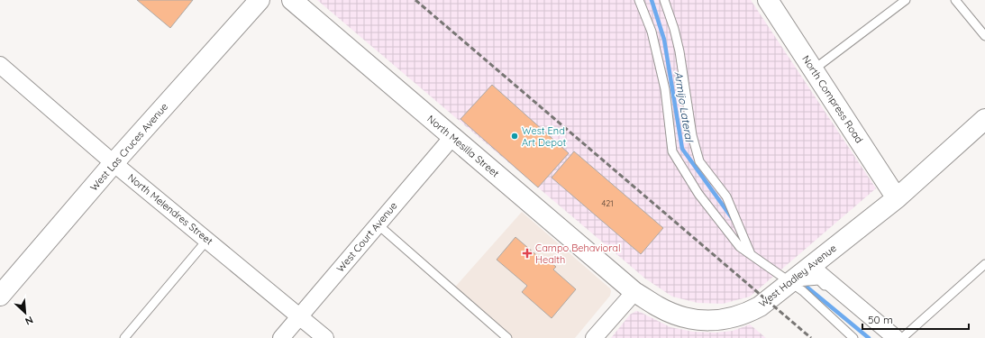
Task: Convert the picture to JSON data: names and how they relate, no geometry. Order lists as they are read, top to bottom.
{
  "streets": {
    "street": [
      "North Compress Road",
      "North Mesilla Street",
      "West Las Cruces Avenue",
      "North Melendres Street",
      "West Court Avenue",
      "West Hadley Avenue"
    ]
  },
  "crossings": [
    ["North Compress Road", "West Hadley Avenue"],
    ["North Mesilla Street", "West Court Avenue"],
    ["North Mesilla Street", "West Hadley Avenue"],
    ["West Las Cruces Avenue", "North Melendres Street"],
    ["North Melendres Street", "West Court Avenue"]
  ],
  "water": ["Armijo Lateral"],
  "places": {
    "other": ["West End Art Depot"],
    "health": ["Campo Behavioral Health"]
  },
  "house_numbers": ["421"],
  "scale_bar": "50 m",
  "north": "bottom right"
}
